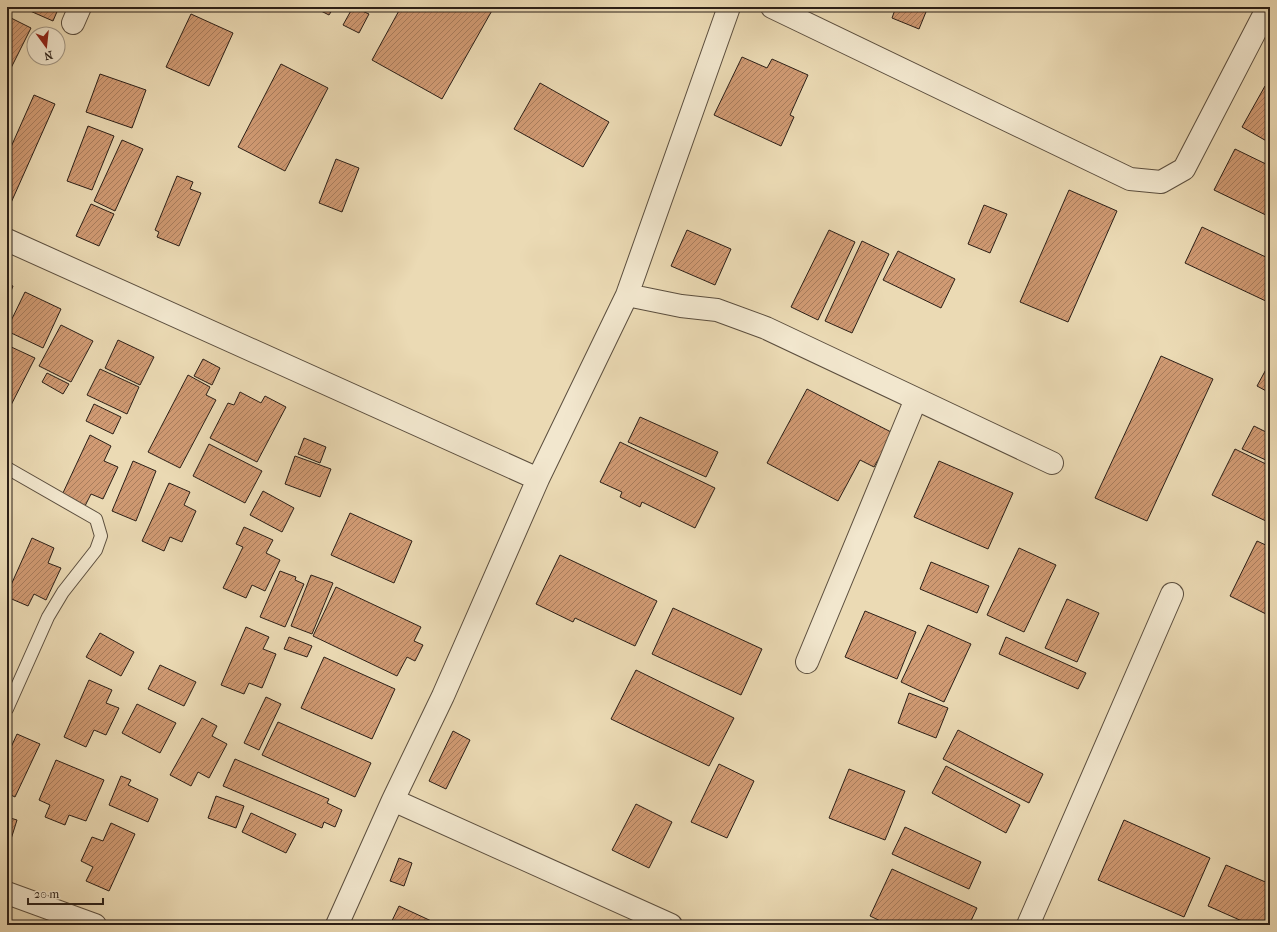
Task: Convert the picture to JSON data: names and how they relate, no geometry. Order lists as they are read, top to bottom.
{
  "scale_bar": "20 m",
  "north": "bottom"
}
